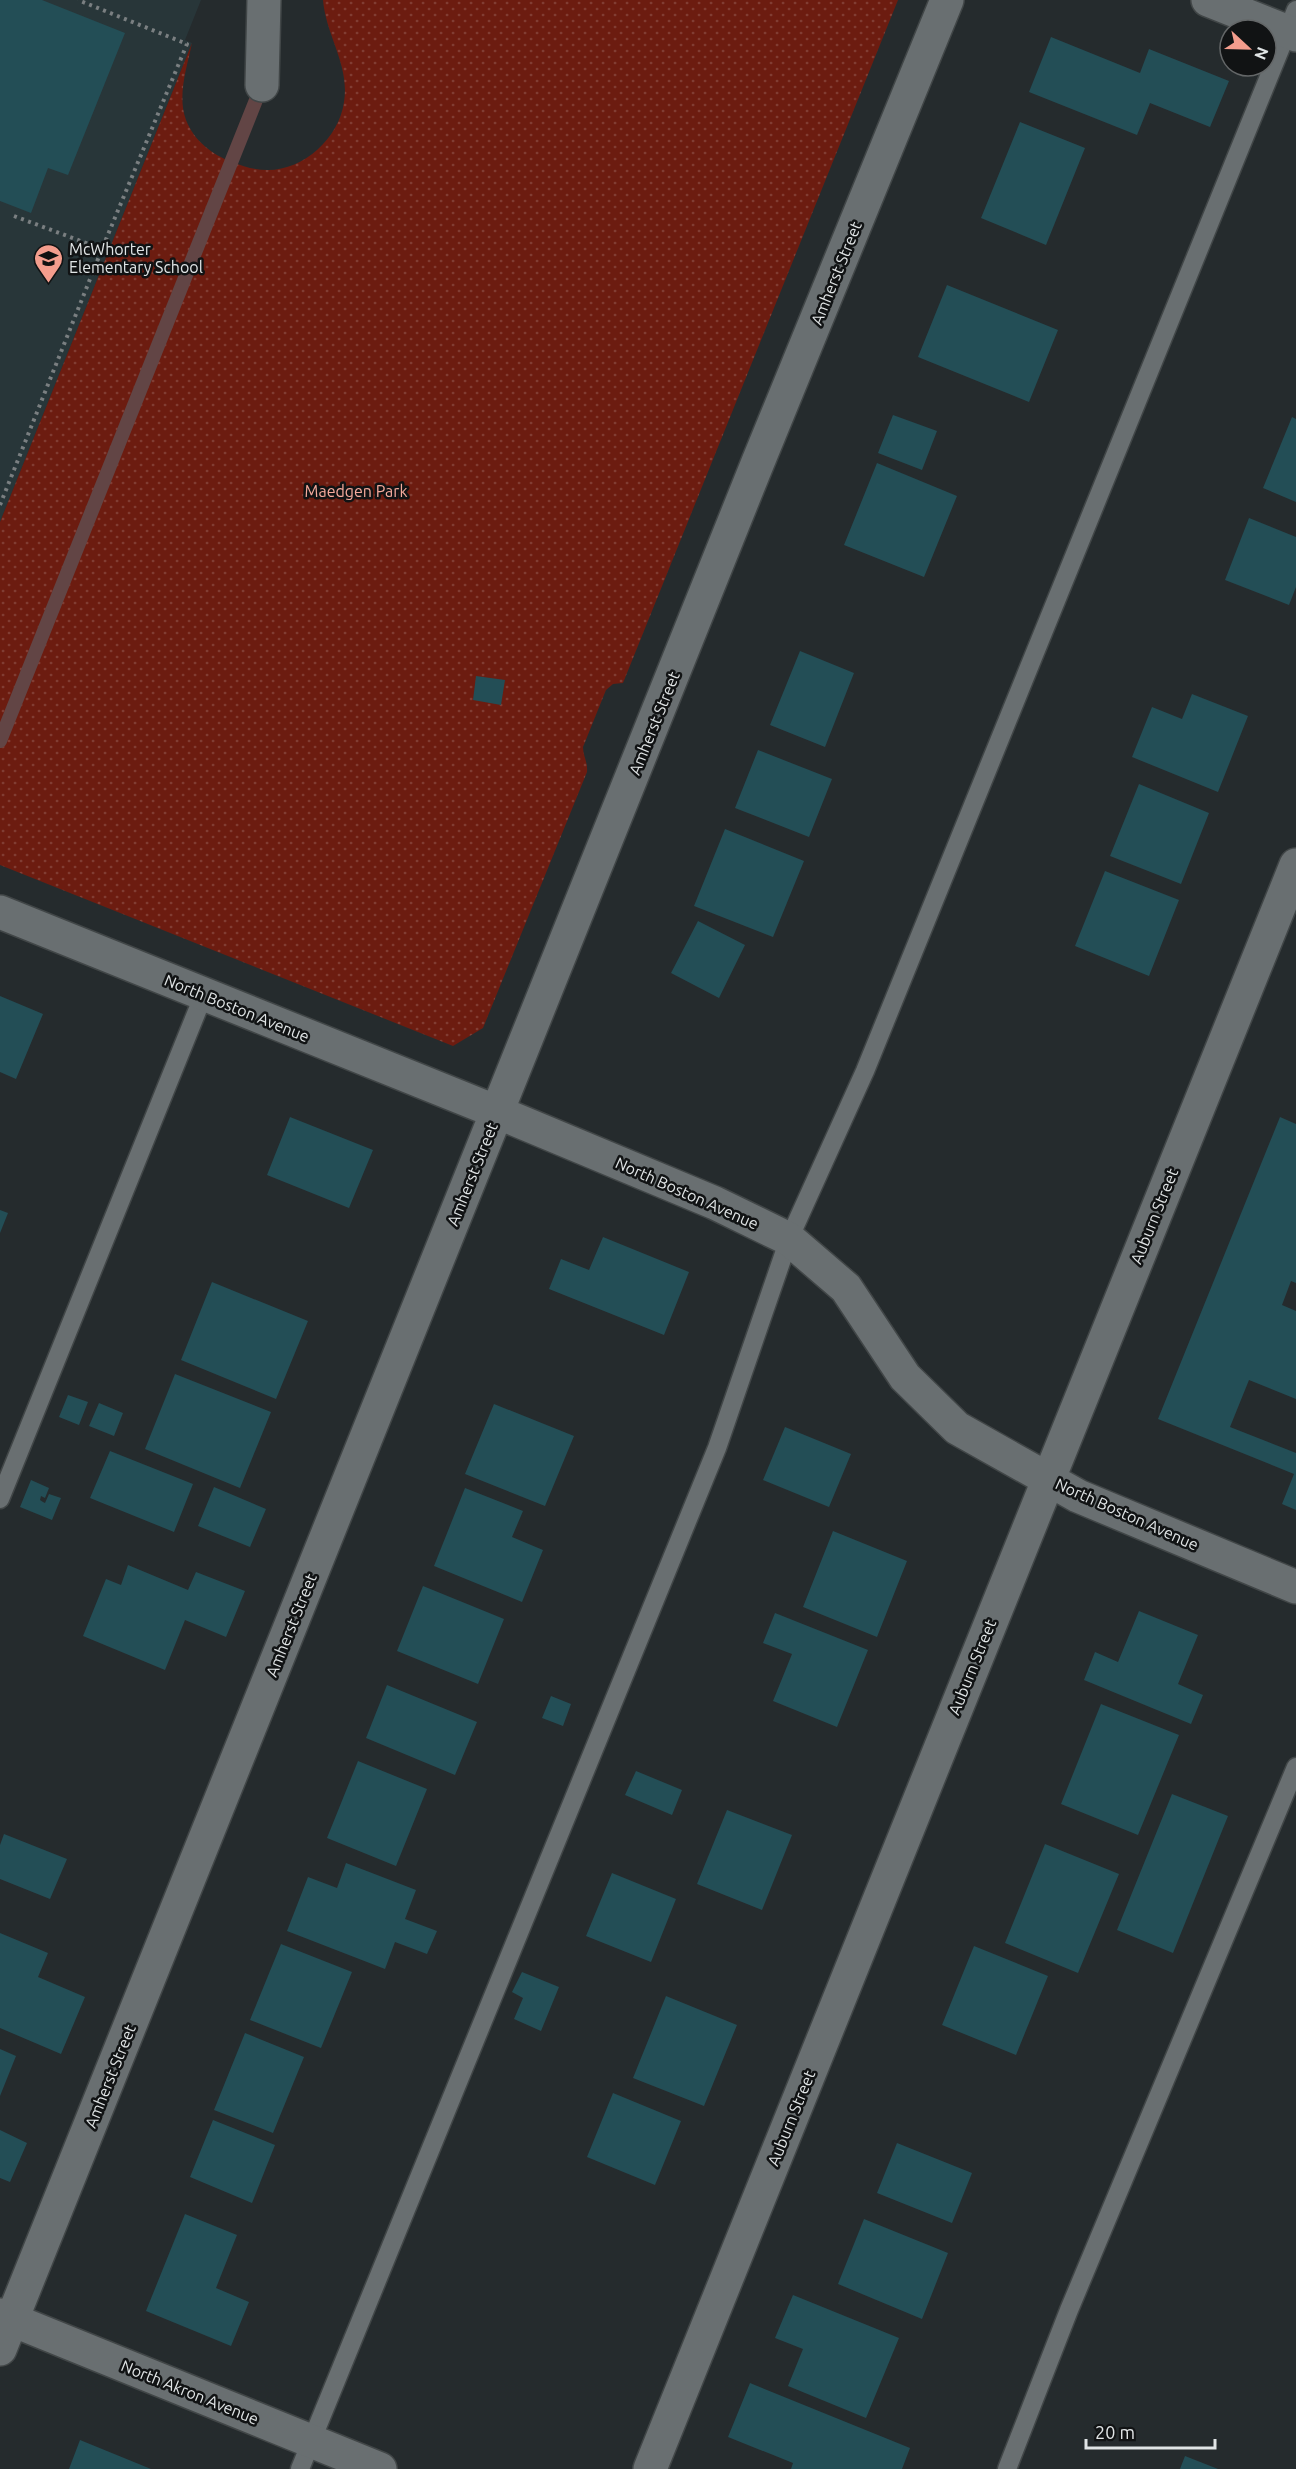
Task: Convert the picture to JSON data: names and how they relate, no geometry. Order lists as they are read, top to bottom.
{
  "streets": {
    "street": [
      "Amherst Street",
      "North Boston Avenue",
      "Auburn Street",
      "North Akron Avenue"
    ]
  },
  "crossings": [
    ["Amherst Street", "North Boston Avenue"],
    ["Amherst Street", "North Akron Avenue"],
    ["North Boston Avenue", "Auburn Street"]
  ],
  "parks": ["Maedgen Park"],
  "places": {
    "school or university": ["McWhorter Elementary School"]
  },
  "scale_bar": "20 m",
  "north": "right"
}
